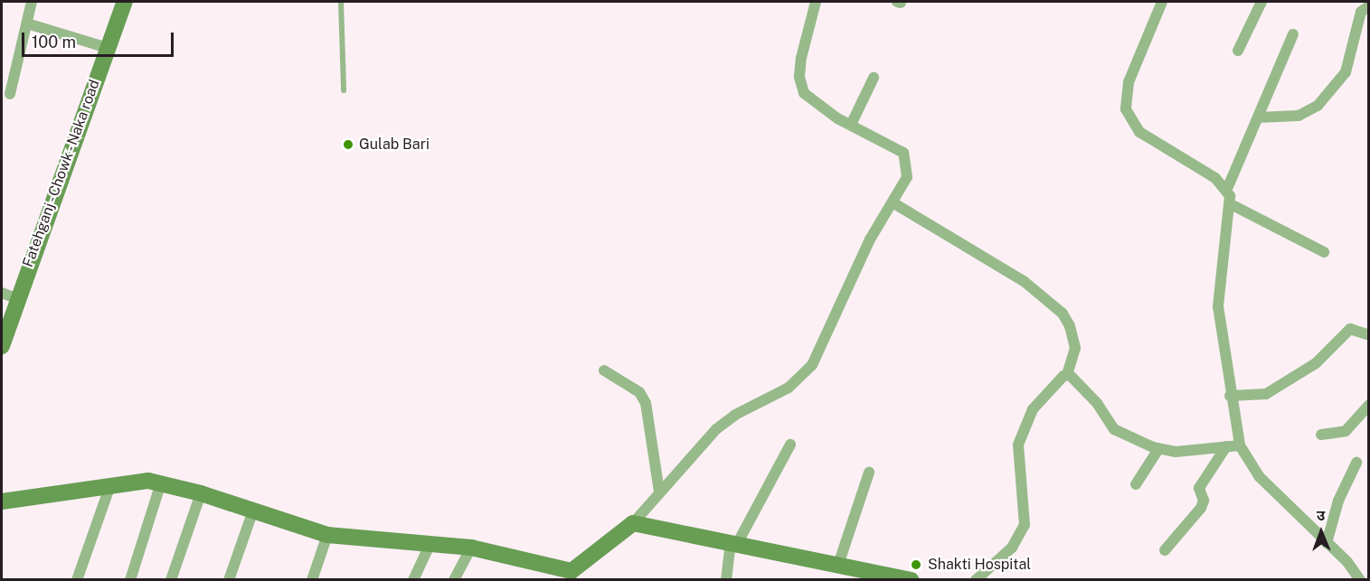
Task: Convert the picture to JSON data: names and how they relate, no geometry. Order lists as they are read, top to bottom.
{
  "streets": {
    "street": ["Fatehganj - Chowk - Naka road"]
  },
  "places": ["Gulab Bari", "Shakti Hospital"],
  "scale_bar": "100 m",
  "north": "top"
}
